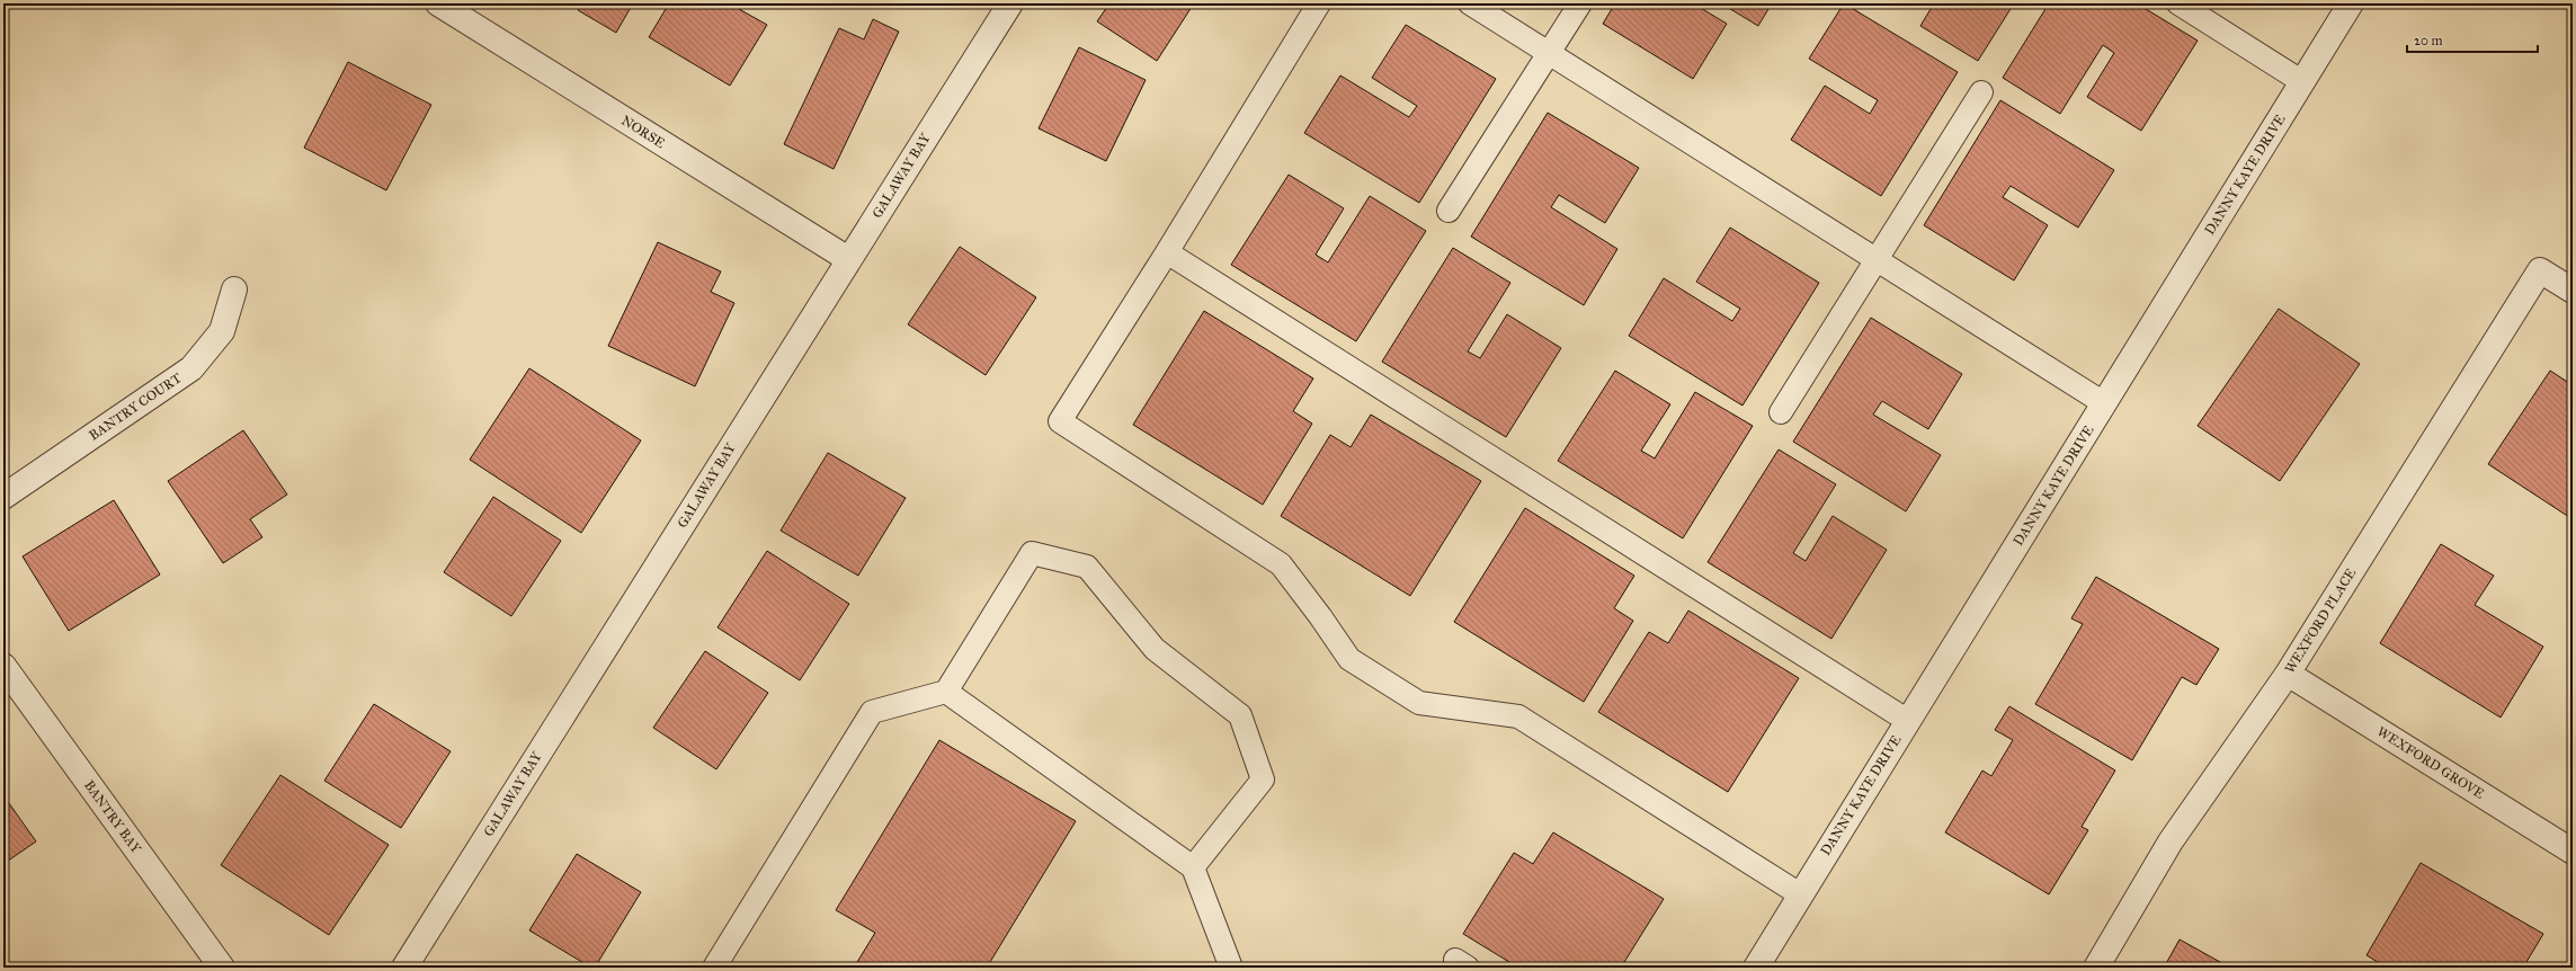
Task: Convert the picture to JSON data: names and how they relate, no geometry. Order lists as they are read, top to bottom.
{
  "streets": {
    "street": [
      "NORSE",
      "DANNY KAYE DRIVE",
      "GALAWAY BAY",
      "BANTRY COURT",
      "WEXFORD PLACE",
      "WEXFORD GROVE",
      "BANTRY BAY"
    ]
  },
  "crossings": [
    ["NORSE", "GALAWAY BAY"],
    ["WEXFORD PLACE", "WEXFORD GROVE"]
  ],
  "scale_bar": "20 m"
}
